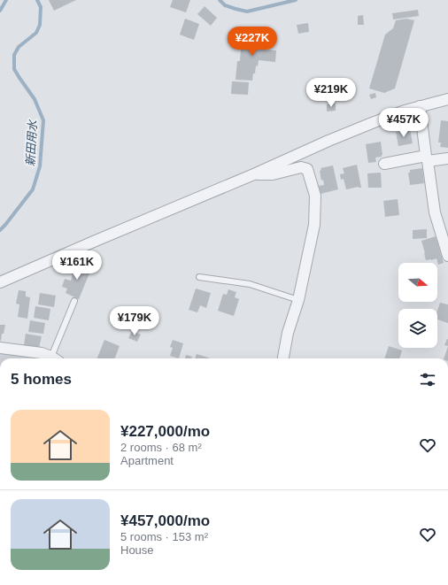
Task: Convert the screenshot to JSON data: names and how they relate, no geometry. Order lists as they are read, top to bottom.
{
  "water": ["新田用水"],
  "north": "right",
  "page": {
    "price": [
      "¥227K",
      "¥219K",
      "¥457K",
      "¥161K",
      "¥179K"
    ],
    "heading": "5 homes",
    "list": [
      {
        "name": "¥227,000/mo",
        "note": "2 rooms · 68 m² · Apartment"
      },
      {
        "name": "¥457,000/mo",
        "note": "5 rooms · 153 m² · House"
      }
    ]
  }
}
